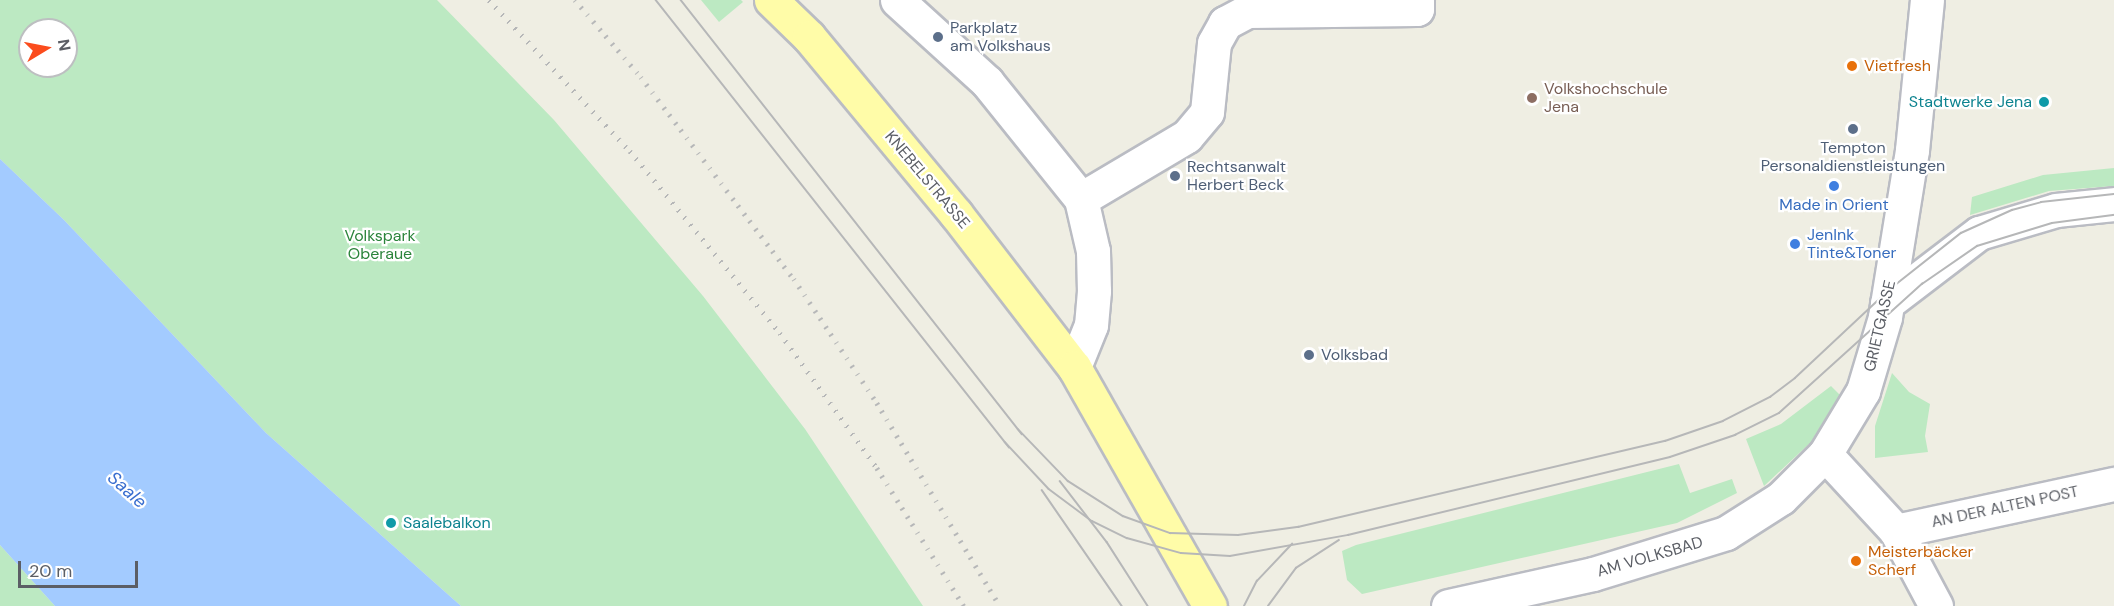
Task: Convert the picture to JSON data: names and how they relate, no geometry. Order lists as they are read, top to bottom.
{
  "streets": {
    "main road": ["KNEBELSTRASSE"],
    "street": ["GRIETGASSE", "AN DER ALTEN POST", "AM VOLKSBAD"]
  },
  "crossings": [
    ["GRIETGASSE", "AM VOLKSBAD"]
  ],
  "water": ["Saale"],
  "parks": ["Volkspark Oberaue"],
  "places": [
    "Parkplatz am Volkshaus",
    "Vietfresh",
    "Volkshochschule Jena",
    "Stadtwerke Jena",
    "Tempton Personaldienstleistungen",
    "Rechtsanwalt Herbert Beck",
    "Made in Orient",
    "JenInk Tinte&Toner",
    "Volksbad",
    "Saalebalkon",
    "Meisterbäcker Scherf"
  ],
  "scale_bar": "20 m",
  "north": "right"
}
